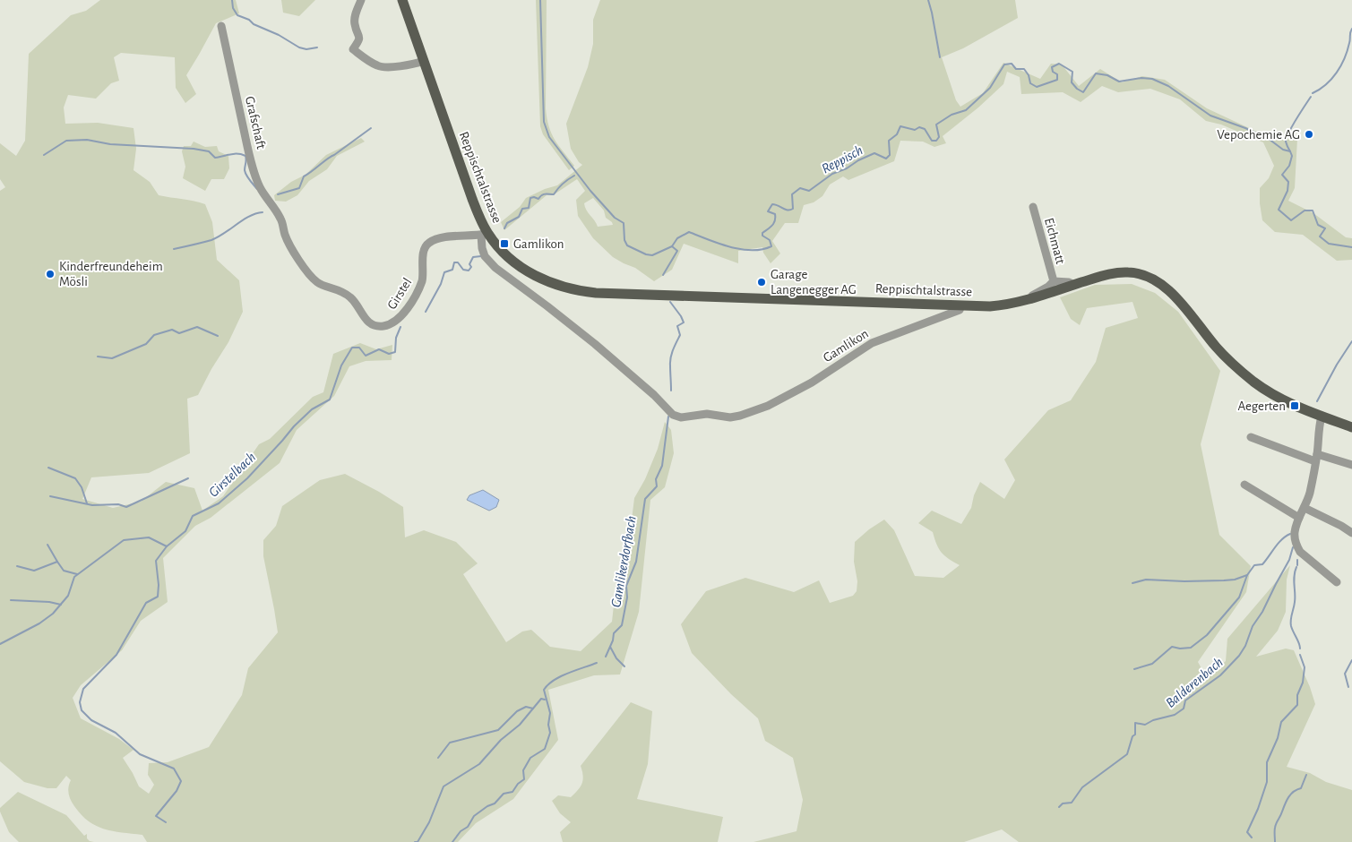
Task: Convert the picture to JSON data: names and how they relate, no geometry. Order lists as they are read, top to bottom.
{
  "streets": {
    "main road": ["Reppischtalstrasse"],
    "street": [
      "Grafschaft",
      "Eichmatt",
      "Girstel",
      "Gamlikon"
    ]
  },
  "crossings": [
    ["Grafschaft", "Girstel"],
    ["Reppischtalstrasse", "Eichmatt"],
    ["Reppischtalstrasse", "Girstel"],
    ["Reppischtalstrasse", "Gamlikon"],
    ["Girstel", "Gamlikon"]
  ],
  "water": [
    "Reppisch",
    "Girstelbach",
    "Gamlikerdorfbach",
    "Balderenbach"
  ],
  "places": {
    "other": ["Vepochemie AG", "Kinderfreundeheim Mösli", "Garage Langenegger AG"],
    "transit": ["Gamlikon", "Aegerten"]
  }
}
